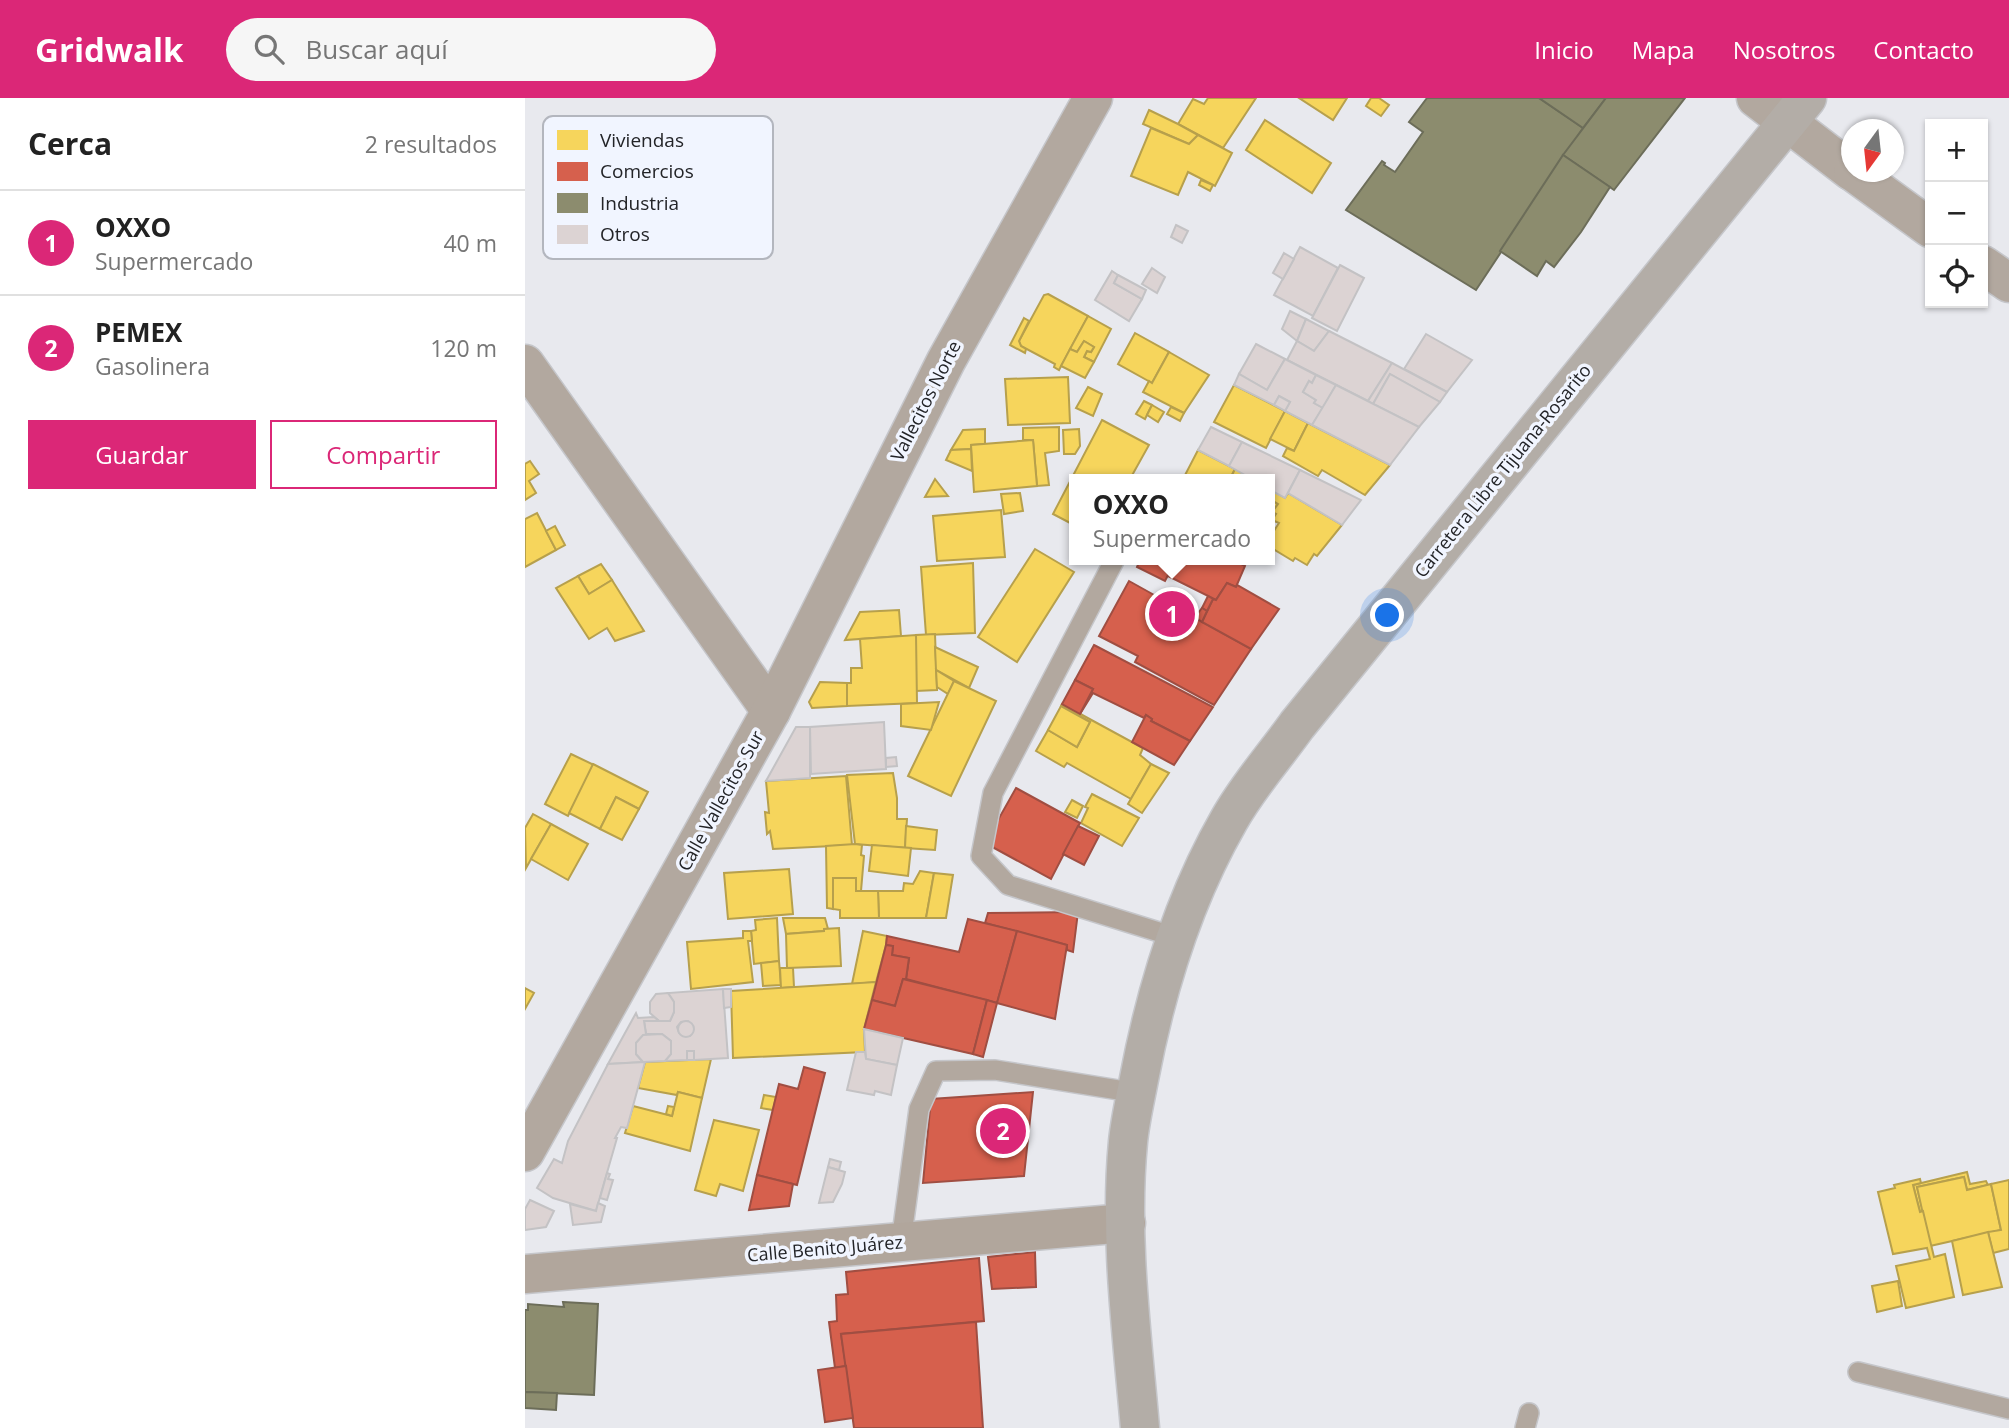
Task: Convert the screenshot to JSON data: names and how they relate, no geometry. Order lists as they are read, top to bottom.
{
  "streets": {
    "main road": ["Carretera Libre Tijuana-Rosarito"],
    "street": ["Vallecitos Norte", "Calle Vallecitos Sur", "Calle Benito Juárez"]
  },
  "crossings": [
    ["Vallecitos Norte", "Calle Vallecitos Sur"],
    ["Carretera Libre Tijuana-Rosarito", "Calle Benito Juárez"]
  ],
  "legend": [
    "Viviendas",
    "Comercios",
    "Industria",
    "Otros"
  ],
  "north": "bottom",
  "page": {
    "header": "Gridwalk",
    "search": "Buscar aquí",
    "nav": [
      "Inicio",
      "Mapa",
      "Nosotros",
      "Contacto"
    ],
    "heading": ["Cerca", "2 resultados"],
    "map_buttons": ["+", "−"],
    "list": [
      {
        "mark": "1",
        "name": "OXXO",
        "note": "Supermercado",
        "value": "40 m"
      },
      {
        "mark": "2",
        "name": "PEMEX",
        "note": "Gasolinera",
        "value": "120 m"
      }
    ],
    "buttons": ["Guardar", "Compartir"],
    "popup": ["OXXO", "Supermercado"],
    "pins": ["1", "2"]
  }
}
